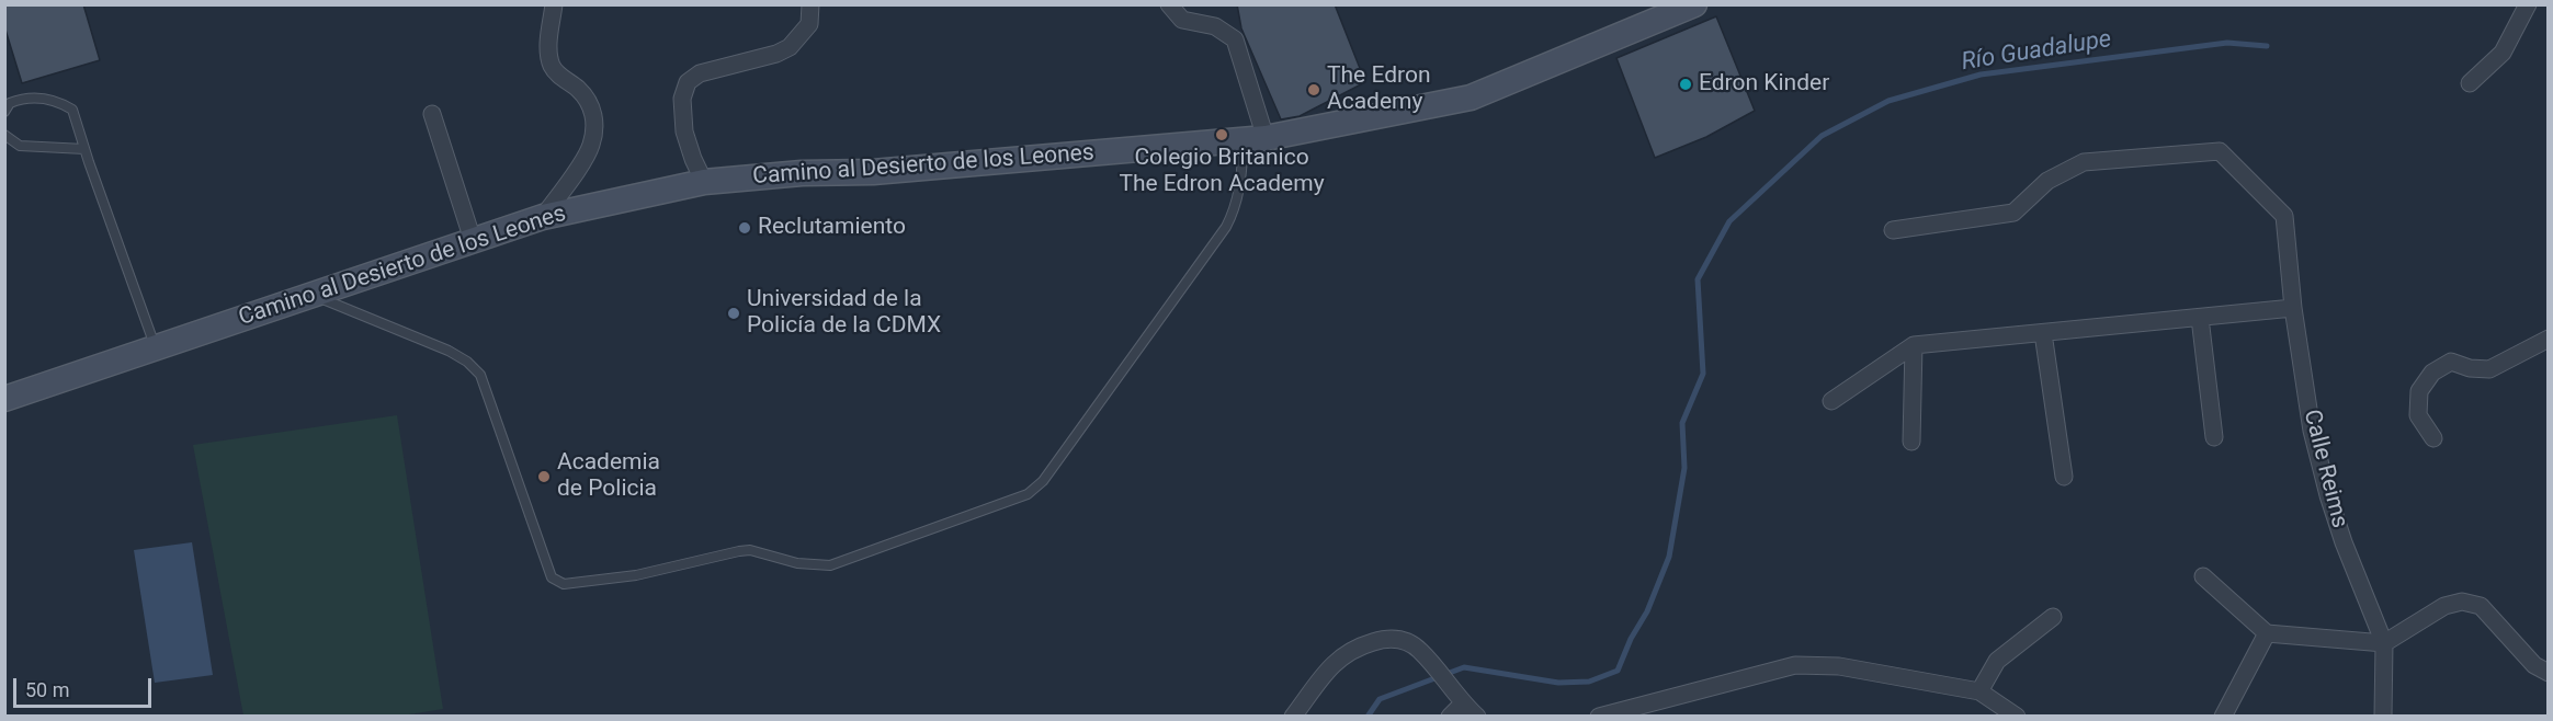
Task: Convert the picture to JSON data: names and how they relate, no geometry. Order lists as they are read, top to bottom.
{
  "streets": {
    "main road": ["Camino al Desierto de los Leones"],
    "street": ["Calle Reims"]
  },
  "water": ["Río Guadalupe"],
  "places": [
    "Edron Kinder",
    "The Edron Academy",
    "Colegio Britanico The Edron Academy",
    "Reclutamiento",
    "Universidad de la Policía de la CDMX",
    "Academia de Policia"
  ],
  "scale_bar": "50 m"
}
